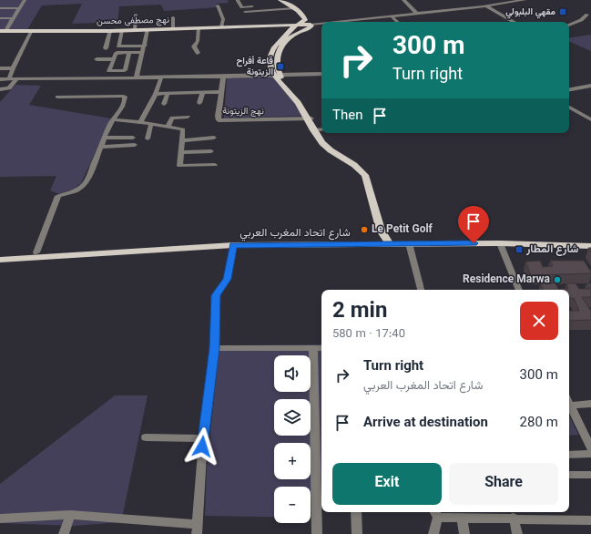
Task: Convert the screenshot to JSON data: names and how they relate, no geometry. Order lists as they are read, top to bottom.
{
  "streets": {
    "main road": ["نهج مصطفى محسن", "شارع اتحاد المغرب العربي"],
    "street": ["نهج الزيتونة"]
  },
  "places": {
    "transit": ["مقهي البلبولي", "قاعة أفراح الزيتونة", "شارع المطار"],
    "other": ["Le Petit Golf", "Residence Marwa"]
  },
  "page": {
    "turn": ["300 m", "Turn right"],
    "then": "Then",
    "heading": ["2 min", "580 m · 17:40"],
    "list": [
      {
        "name": "Turn right",
        "note": "شارع اتحاد المغرب العربي",
        "value": "300 m"
      },
      {
        "name": "Arrive at destination",
        "value": "280 m"
      }
    ],
    "map_buttons": ["+", "−"],
    "buttons": ["Exit", "Share"]
  }
}
